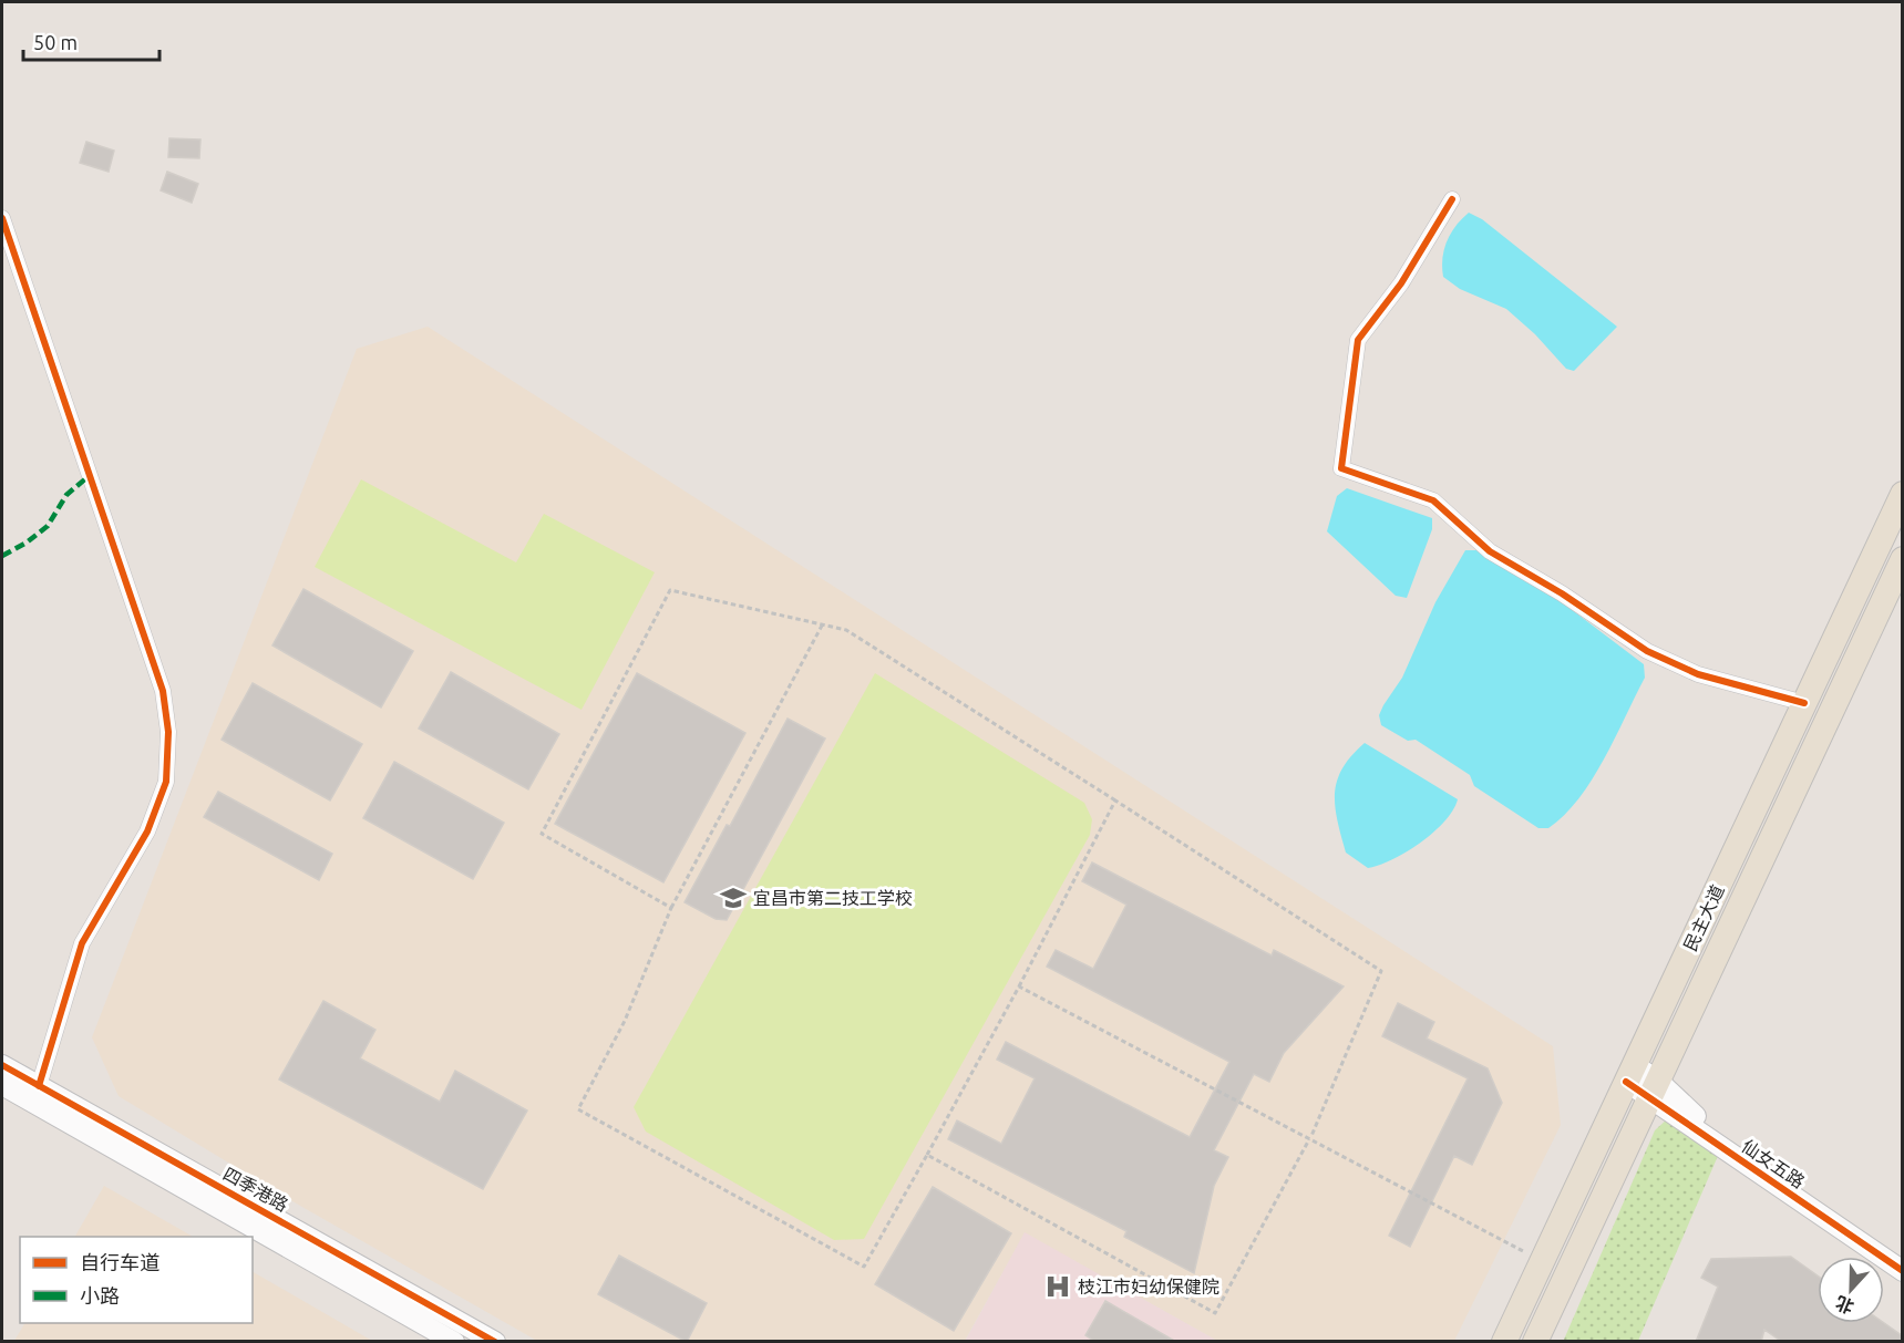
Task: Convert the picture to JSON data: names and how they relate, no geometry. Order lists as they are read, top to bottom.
{
  "streets": {
    "main road": ["民主大道"],
    "street": ["仙女五路", "四季港路"]
  },
  "crossings": [
    ["民主大道", "仙女五路"]
  ],
  "places": {
    "school or university": ["宜昌市第二技工学校"],
    "hospital": ["枝江市妇幼保健院"]
  },
  "legend": ["自行车道", "小路"],
  "scale_bar": "50 m",
  "north": "bottom"
}
